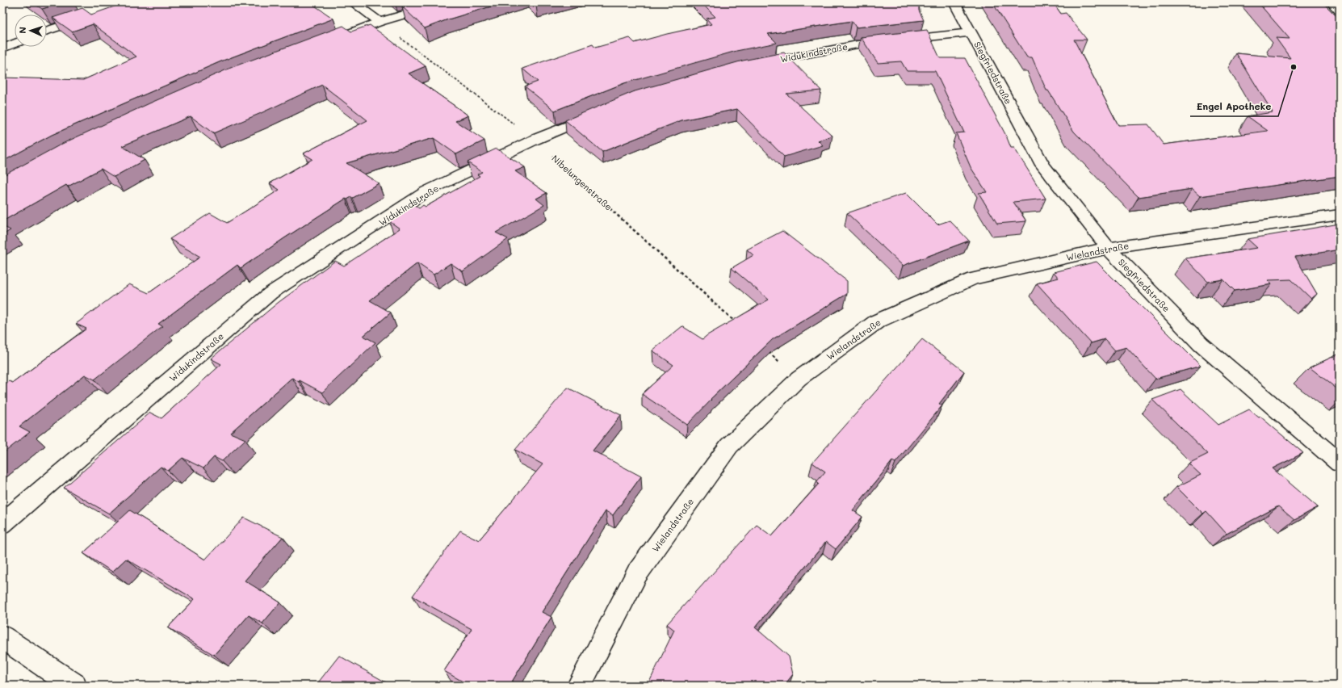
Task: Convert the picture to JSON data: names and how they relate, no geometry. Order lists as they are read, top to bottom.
{
  "streets": {
    "street": ["Widukindstraße", "Siegfriedstraße", "Wielandstraße"],
    "path": ["Nibelungenstraße"]
  },
  "crossings": [
    ["Widukindstraße", "Siegfriedstraße"],
    ["Widukindstraße", "Nibelungenstraße"],
    ["Siegfriedstraße", "Wielandstraße"]
  ],
  "places": ["Engel Apotheke"],
  "north": "left"
}
